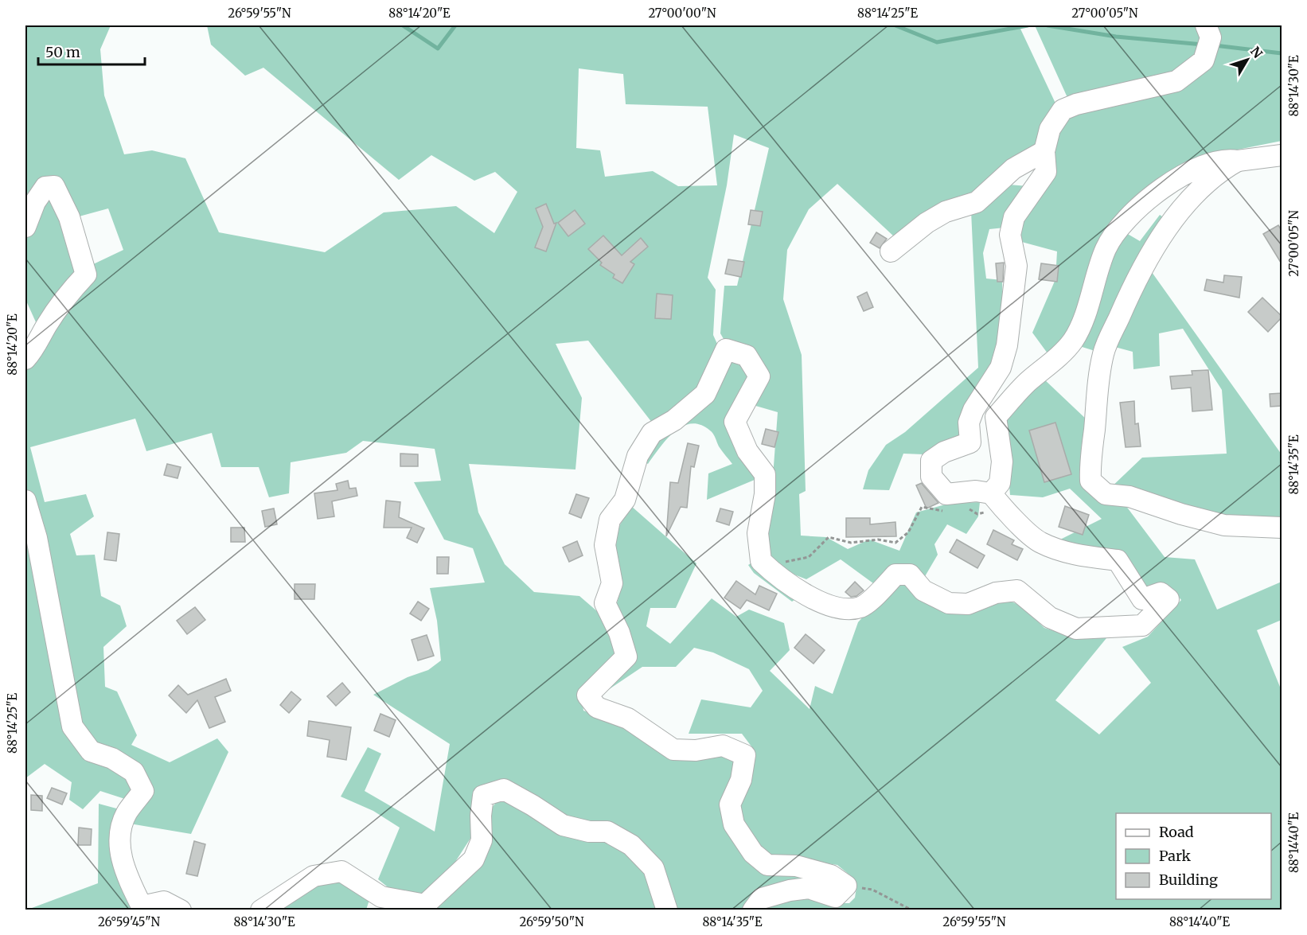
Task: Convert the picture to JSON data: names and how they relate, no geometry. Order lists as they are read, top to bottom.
{
  "legend": ["Road", "Park", "Building"],
  "scale_bar": "50 m",
  "north": "top right",
  "coordinates": [
    "26°59'55\"N",
    "88°14'20\"E",
    "27°00'00\"N",
    "88°14'25\"E",
    "27°00'05\"N",
    "88°14'30\"E",
    "88°14'35\"E",
    "88°14'40\"E",
    "26°59'45\"N",
    "26°59'50\"N"
  ]
}
